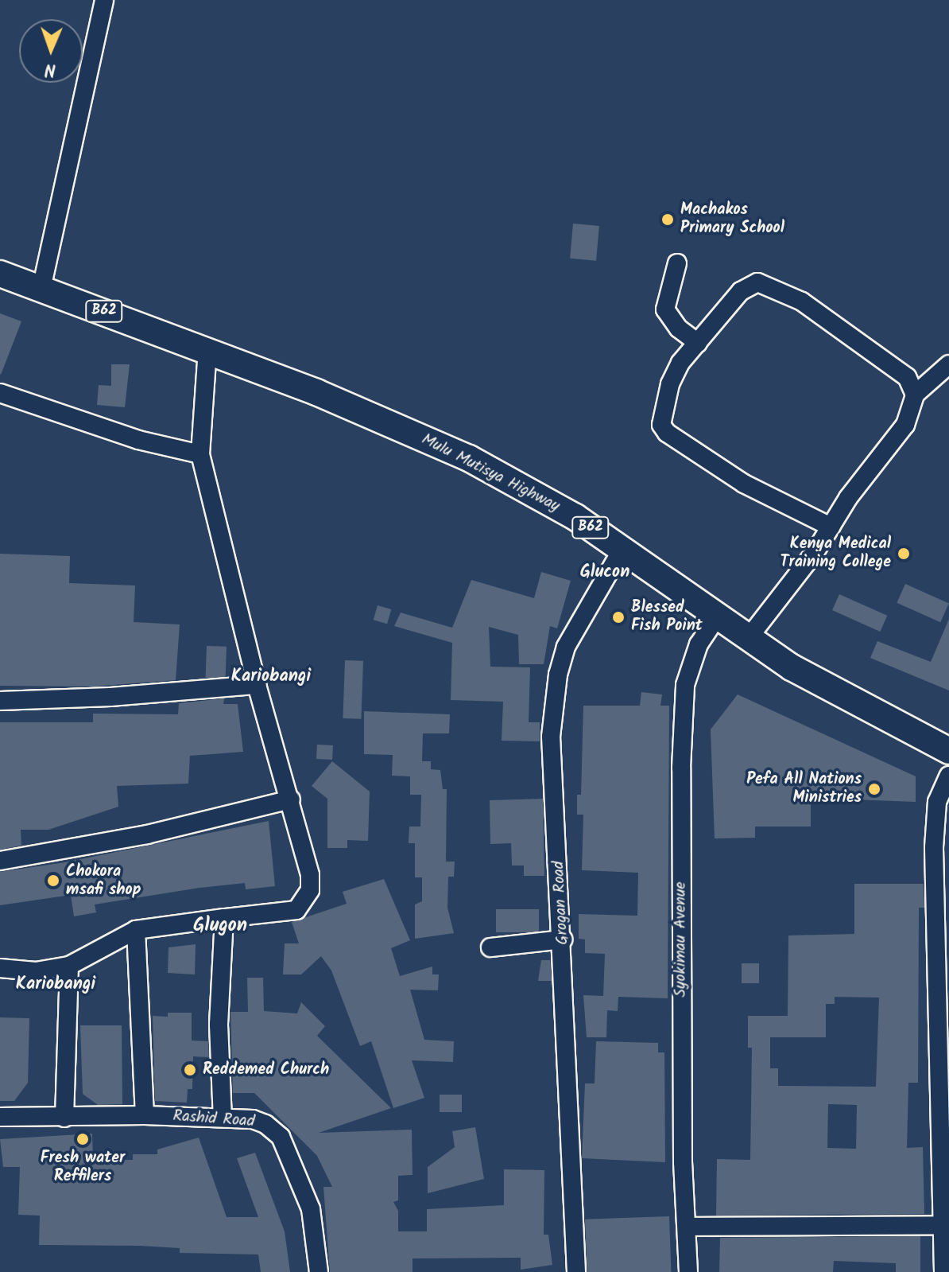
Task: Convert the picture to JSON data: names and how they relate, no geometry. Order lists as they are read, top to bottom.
{
  "streets": {
    "highway": ["B62", "Mulu Mutisya Highway"],
    "street": ["Grogan Road", "Syokimau Avenue", "Rashid Road"]
  },
  "crossings": [
    ["B62", "Mulu Mutisya Highway"],
    ["Mulu Mutisya Highway", "Grogan Road"],
    ["Mulu Mutisya Highway", "Syokimau Avenue"]
  ],
  "districts": [
    "Glucon",
    "Kariobangi",
    "Glugon",
    "Kariobangi"
  ],
  "places": [
    "Machakos Primary School",
    "Kenya Medical Training College",
    "Blessed Fish Point",
    "Pefa All Nations Ministries",
    "Chokora msafi shop",
    "Reddemed Church",
    "Fresh water Reffilers"
  ],
  "north": "bottom"
}
